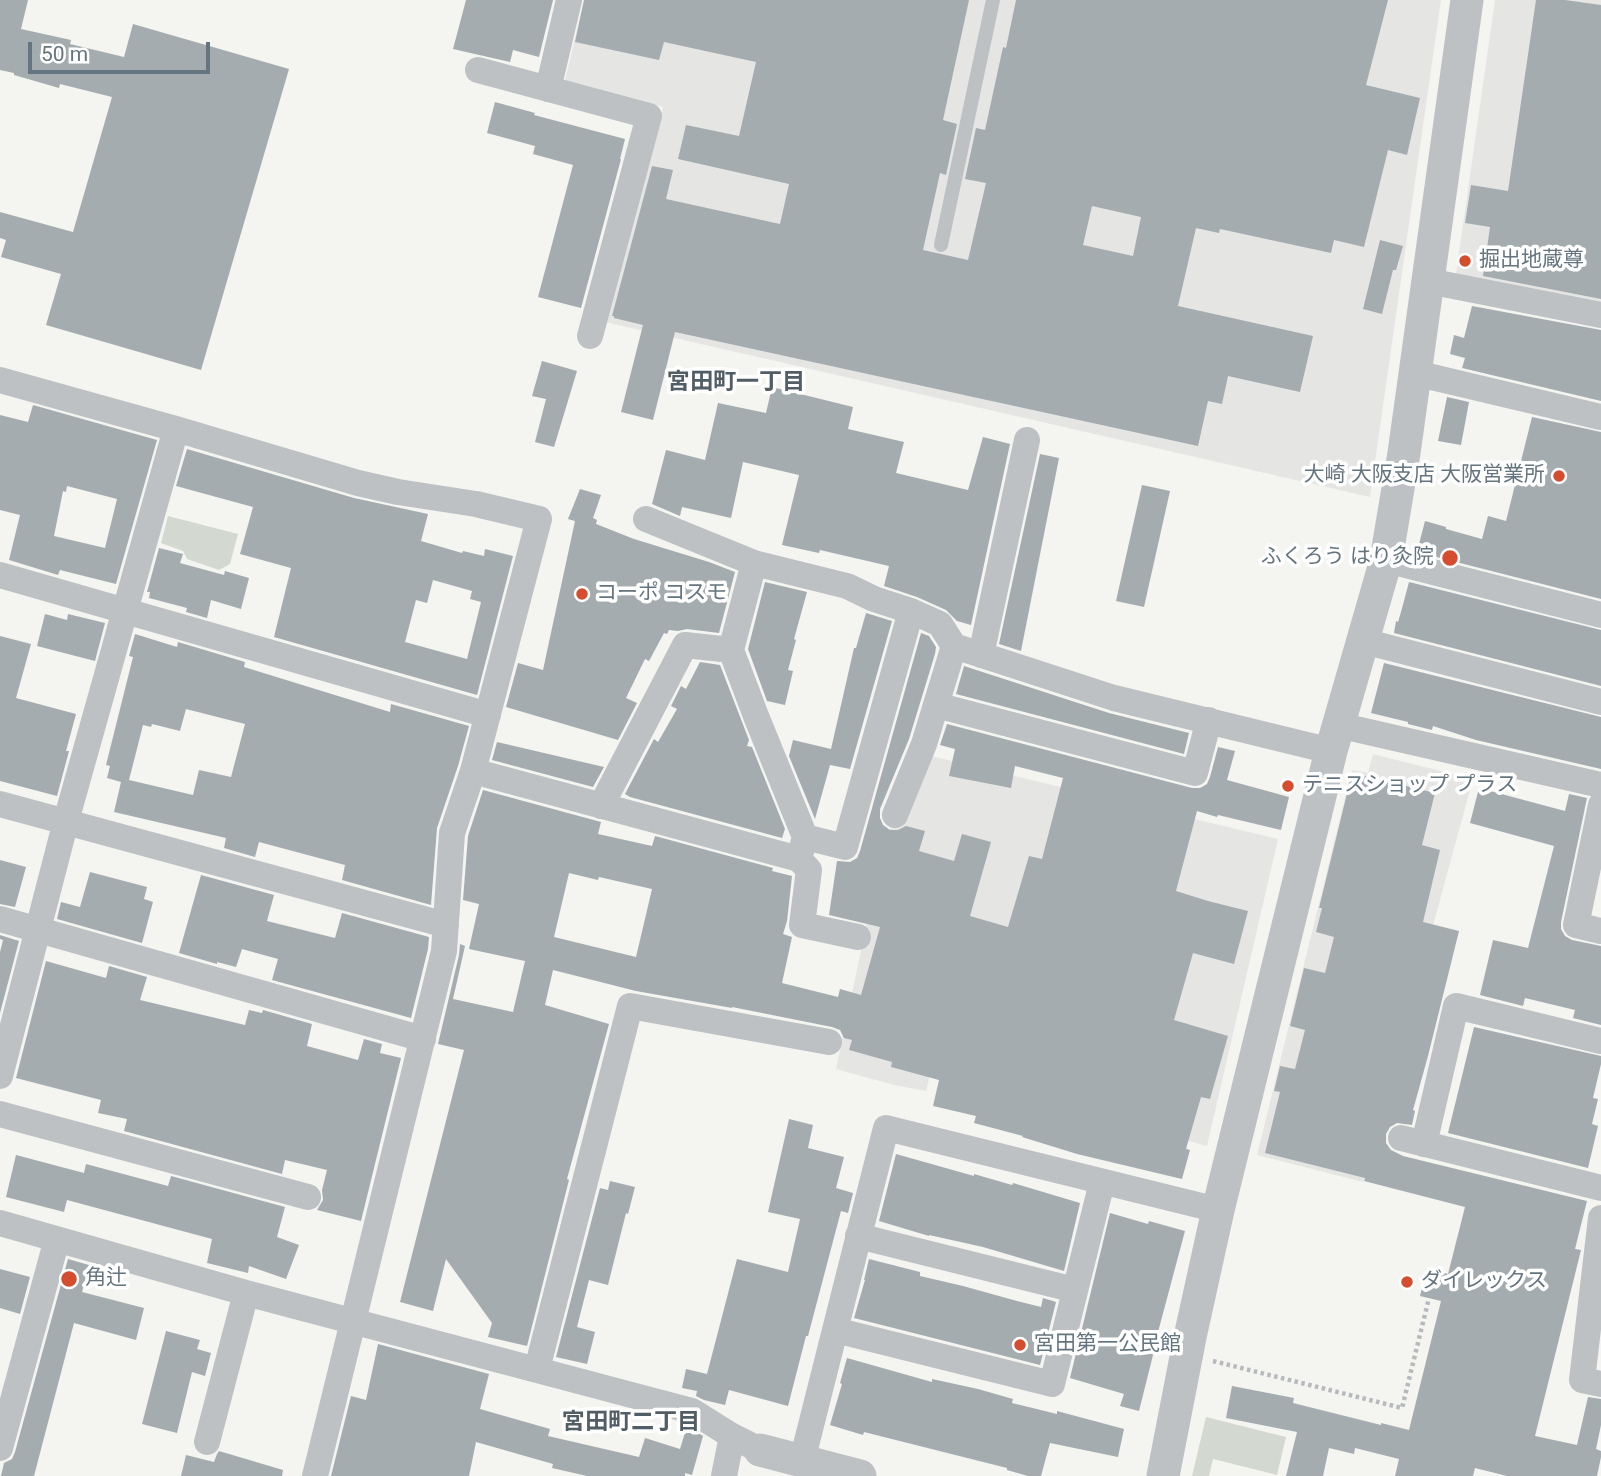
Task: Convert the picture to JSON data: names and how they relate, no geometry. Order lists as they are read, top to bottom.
{
  "districts": ["宮田町一丁目", "宮田町二丁目"],
  "places": [
    "掘出地蔵尊",
    "大崎 大阪支店 大阪営業所",
    "ふくろう はり灸院",
    "コーポ コスモ",
    "テニスショップ プラス",
    "角辻",
    "ダイレックス",
    "宮田第一公民館"
  ],
  "scale_bar": "50 m"
}
